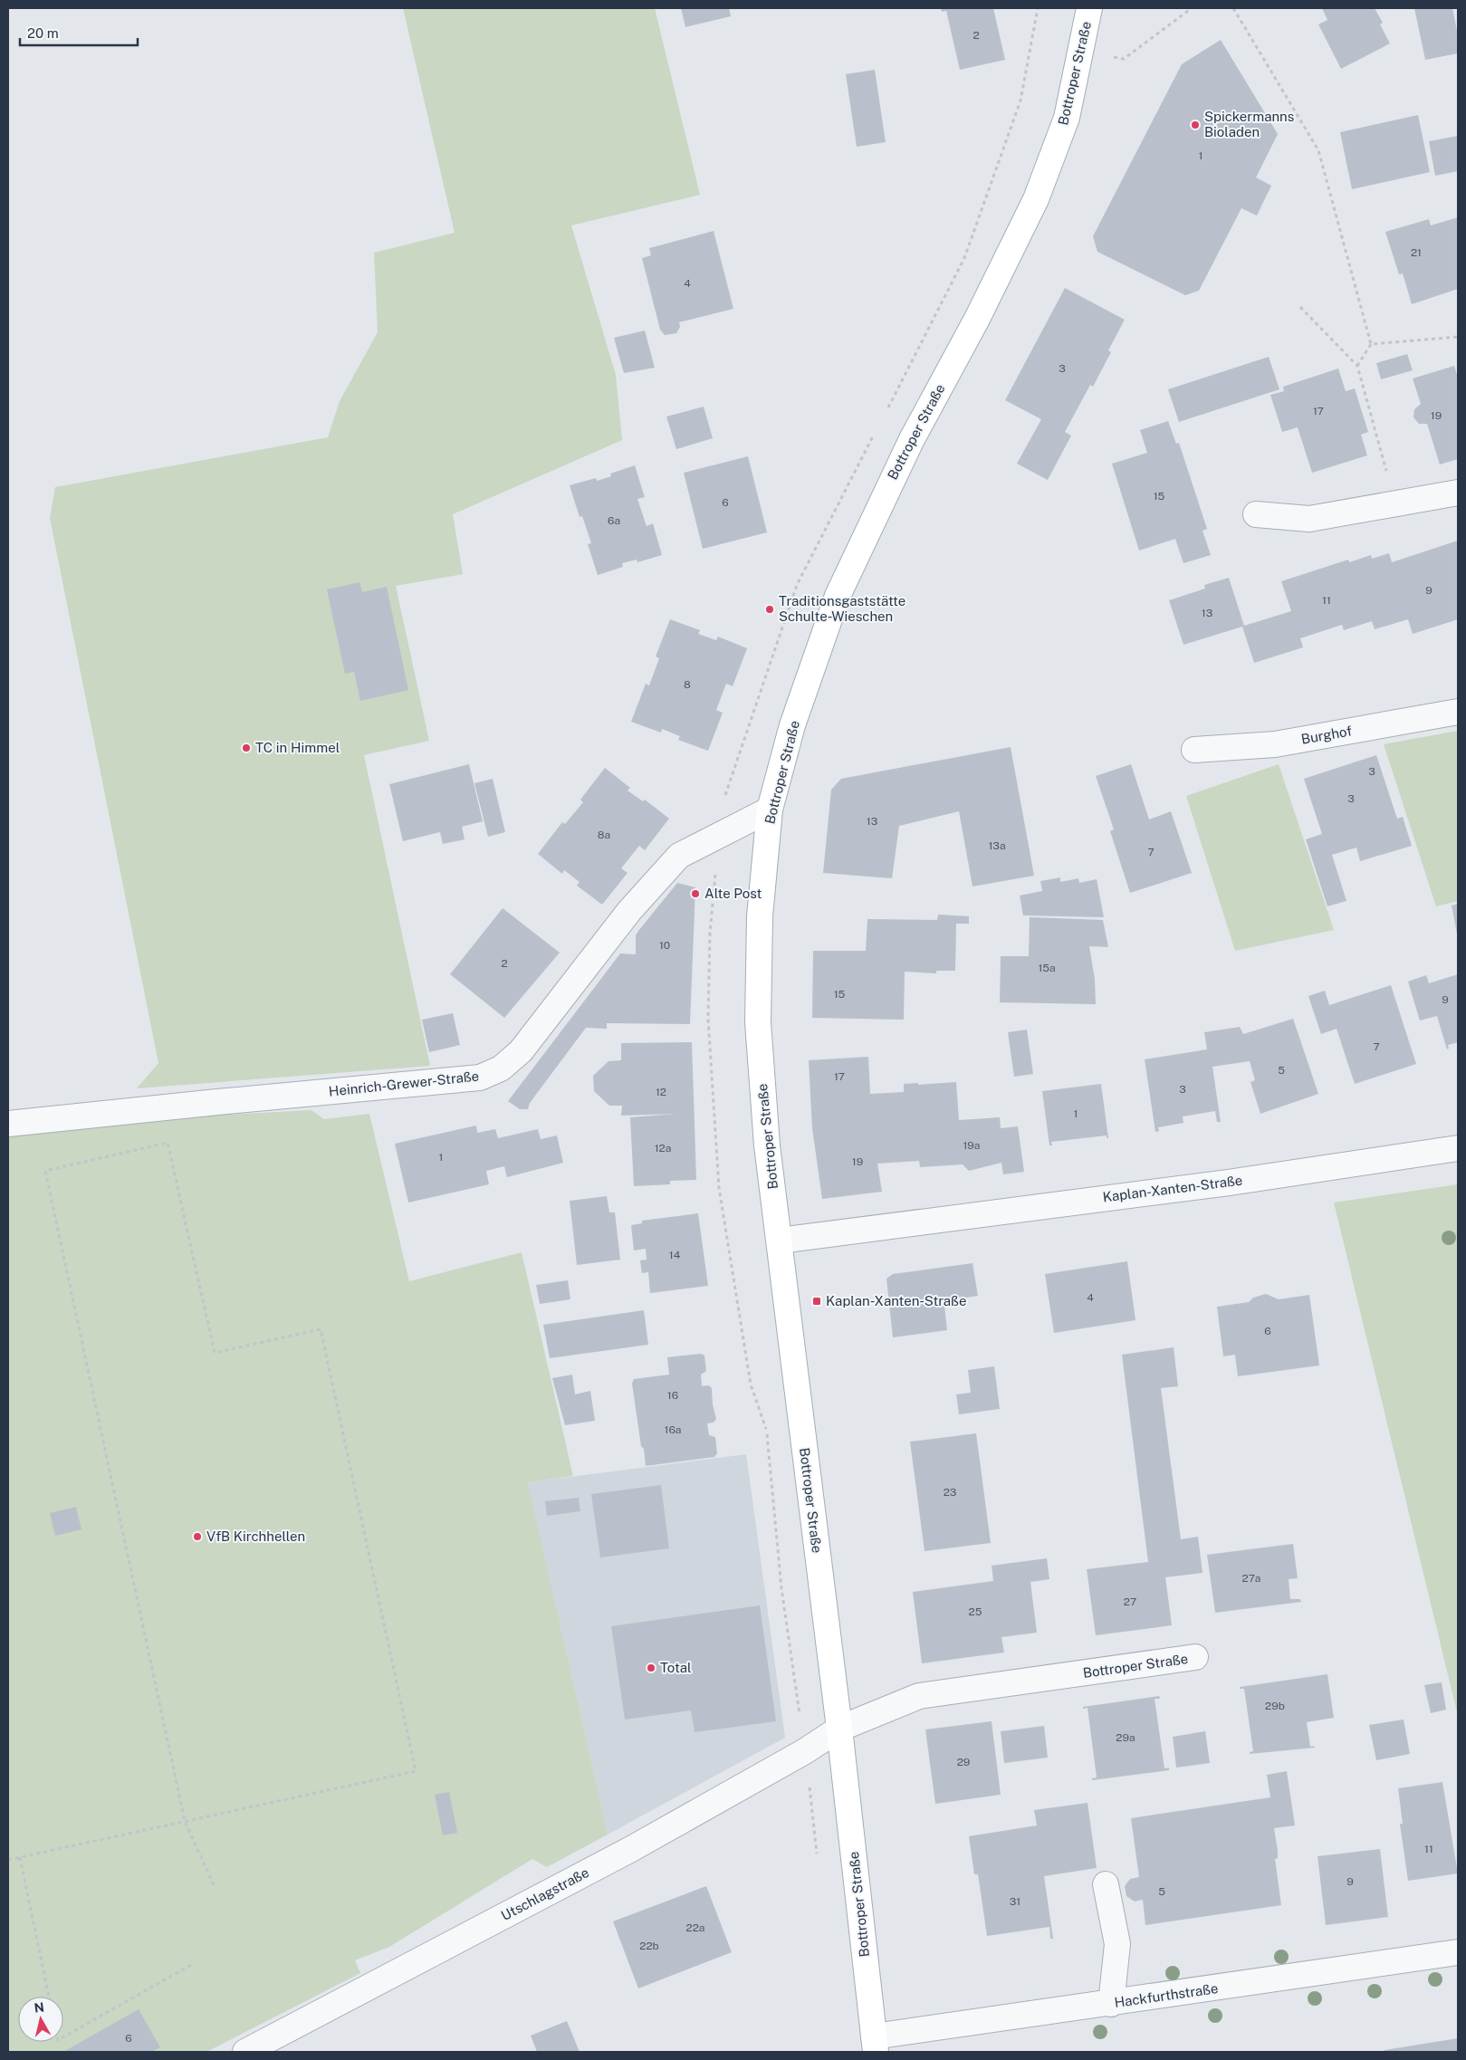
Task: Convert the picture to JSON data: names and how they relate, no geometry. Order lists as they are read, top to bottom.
{
  "streets": {
    "main road": ["Bottroper Straße"],
    "street": [
      "Burghof",
      "Heinrich-Grewer-Straße",
      "Kaplan-Xanten-Straße",
      "Utschlagstraße",
      "Hackfurthstraße"
    ]
  },
  "crossings": [
    ["Bottroper Straße", "Heinrich-Grewer-Straße"],
    ["Bottroper Straße", "Kaplan-Xanten-Straße"],
    ["Bottroper Straße", "Utschlagstraße"],
    ["Bottroper Straße", "Hackfurthstraße"]
  ],
  "places": {
    "other": [
      "Spickermanns Bioladen",
      "Traditionsgaststätte Schulte-Wieschen",
      "TC in Himmel",
      "Alte Post",
      "VfB Kirchhellen",
      "Total"
    ],
    "transit": ["Kaplan-Xanten-Straße"]
  },
  "house_numbers": [
    "2",
    "1",
    "21",
    "4",
    "3",
    "17",
    "19",
    "15",
    "6",
    "6a",
    "9",
    "11",
    "13",
    "8",
    "3",
    "3",
    "13",
    "8a",
    "13a",
    "7",
    "10",
    "2",
    "15a",
    "15",
    "9",
    "7",
    "5",
    "17",
    "3",
    "12",
    "1",
    "19a",
    "12a",
    "1",
    "19",
    "14",
    "4",
    "6",
    "16",
    "16a",
    "23",
    "27a",
    "27",
    "25",
    "29b",
    "29a",
    "29",
    "11",
    "9",
    "5",
    "31",
    "22a",
    "22b",
    "6"
  ],
  "scale_bar": "20 m",
  "north": "top"
}
